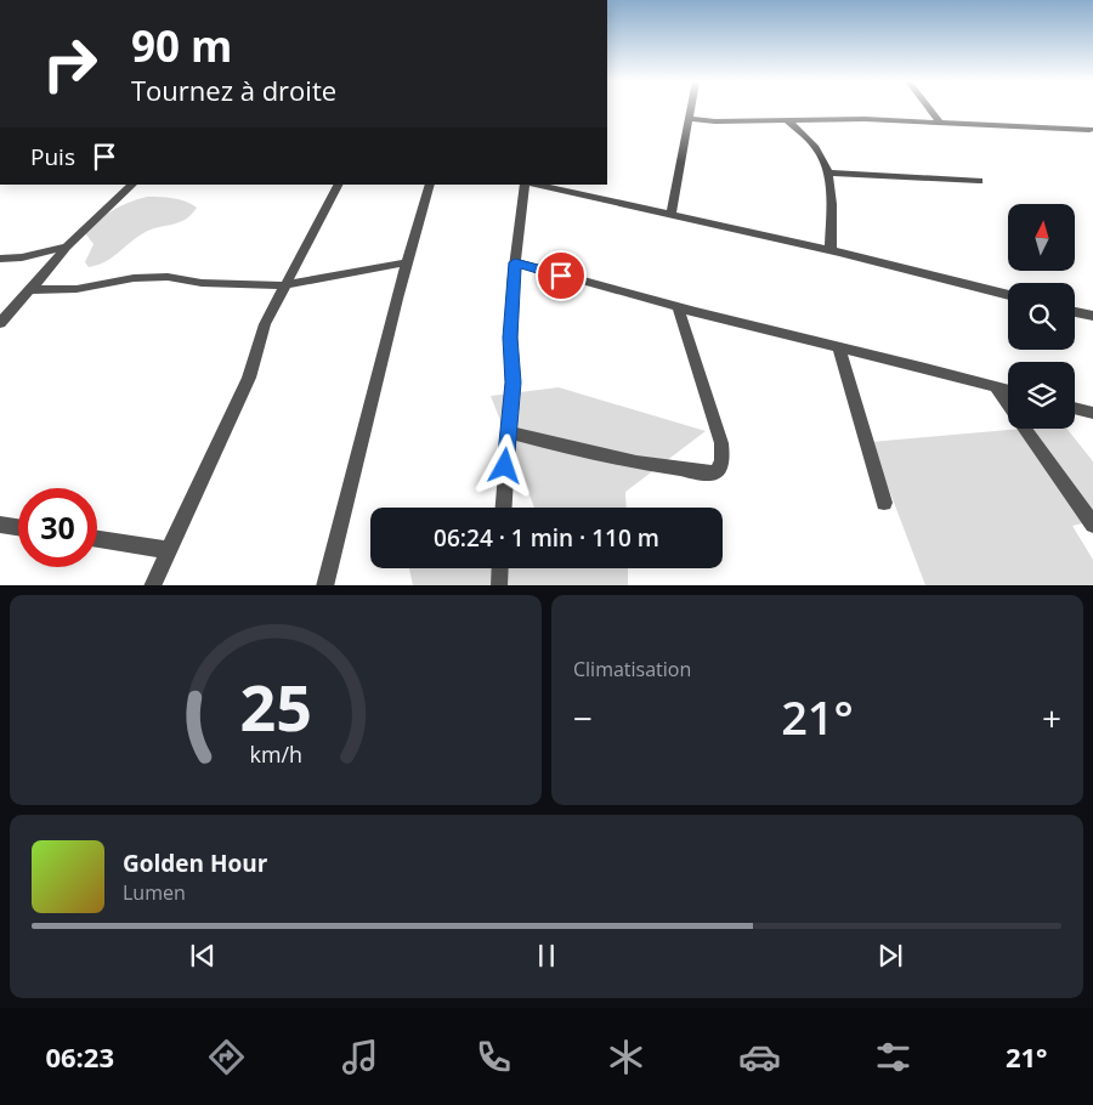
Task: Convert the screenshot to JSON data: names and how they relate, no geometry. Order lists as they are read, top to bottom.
{
  "north": "top",
  "page": {
    "turn": ["90 m", "Tournez à droite"],
    "then": "Puis",
    "limit": "30",
    "trip": "06:24 · 1 min · 110 m",
    "tile": "Climatisation",
    "heat": ["−", "21°", "+"],
    "song": ["Golden Hour", "Lumen"],
    "tabs": ["06:23", "21°"],
    "gauge": ["25", "km/h"]
  }
}
